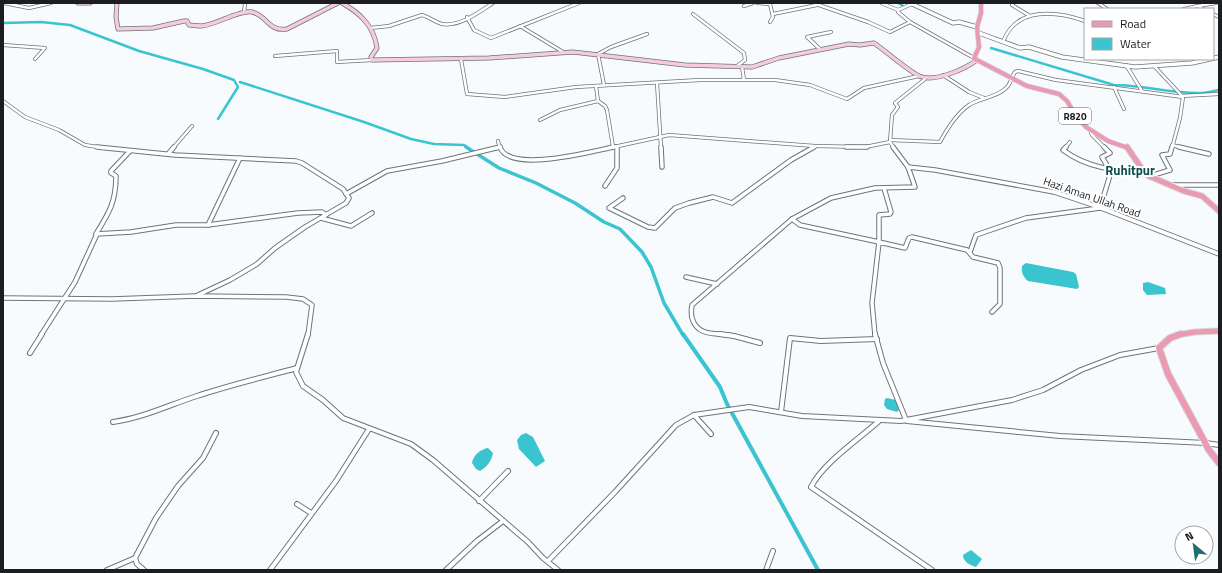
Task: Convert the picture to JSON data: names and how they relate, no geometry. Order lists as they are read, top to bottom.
{
  "streets": {
    "main road": ["R820"],
    "street": ["Hazi Aman Ullah Road"]
  },
  "districts": ["Ruhitpur"],
  "legend": ["Road", "Water"],
  "north": "top left"
}
